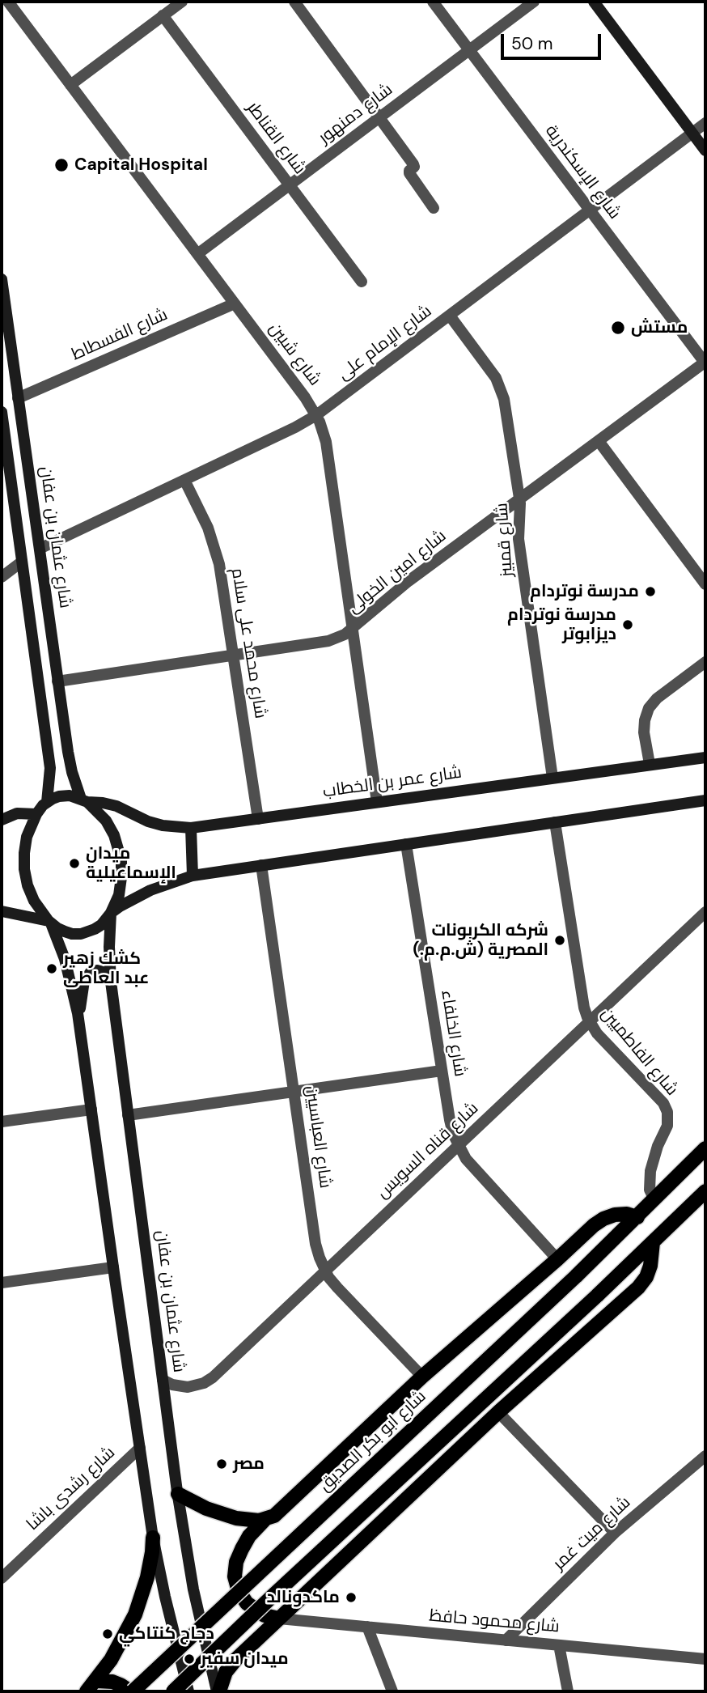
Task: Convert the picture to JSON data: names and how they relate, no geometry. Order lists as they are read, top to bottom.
{
  "streets": {
    "main road": ["شارع عثمان بن عفان", "شارع عمر بن الخطاب", "شارع ابو بكر الصديق"],
    "street": [
      "شارع دمنهور",
      "شارع القناطر",
      "شارع الإسكندرية",
      "شارع الفسطاط",
      "شارع الإمام على",
      "شارع شبين",
      "شارع قمبيز",
      "شارع امين الخولى",
      "شارع محمد على سلام",
      "شارع الخلفاء",
      "شارع الفاطميين",
      "شارع العباسيين",
      "شارع قناه السويس",
      "شارع رشدى باشا",
      "شارع ميت غمر",
      "شارع محمود حافظ"
    ]
  },
  "crossings": [
    ["شارع دمنهور", "شارع القناطر"],
    ["شارع دمنهور", "شارع الإسكندرية"],
    ["شارع دمنهور", "شارع شبين"],
    ["شارع الإسكندرية", "شارع الإمام على"],
    ["شارع الإسكندرية", "شارع امين الخولى"],
    ["شارع الفسطاط", "شارع شبين"],
    ["شارع الفسطاط", "شارع عثمان بن عفان"],
    ["شارع الإمام على", "شارع شبين"],
    ["شارع الإمام على", "شارع عثمان بن عفان"],
    ["شارع الإمام على", "شارع قمبيز"],
    ["شارع الإمام على", "شارع محمد على سلام"],
    ["شارع شبين", "شارع امين الخولى"],
    ["شارع شبين", "شارع عمر بن الخطاب"],
    ["شارع عثمان بن عفان", "شارع امين الخولى"],
    ["شارع عثمان بن عفان", "شارع عمر بن الخطاب"],
    ["شارع عثمان بن عفان", "شارع قناه السويس"],
    ["شارع قمبيز", "شارع امين الخولى"],
    ["شارع قمبيز", "شارع عمر بن الخطاب"],
    ["شارع امين الخولى", "شارع محمد على سلام"],
    ["شارع محمد على سلام", "شارع عمر بن الخطاب"],
    ["شارع الخلفاء", "شارع قناه السويس"],
    ["شارع الخلفاء", "شارع ابو بكر الصديق"],
    ["شارع الفاطميين", "شارع قناه السويس"],
    ["شارع الفاطميين", "شارع ابو بكر الصديق"],
    ["شارع العباسيين", "شارع قناه السويس"],
    ["شارع العباسيين", "شارع ابو بكر الصديق"],
    ["شارع ابو بكر الصديق", "شارع محمود حافظ"],
    ["شارع ميت غمر", "شارع محمود حافظ"]
  ],
  "places": [
    "Capital Hospital",
    "مستش",
    "مدرسة نوتردام",
    "مدرسة نوتردام ديزابوتر",
    "ميدان الإسماعيلية",
    "شركه الكربونات المصرية (ش.م.م.)",
    "كشك زهير عبد العاطى",
    "مصر",
    "ماكدونالد",
    "دجاج كنتاكي",
    "ميدان سفير"
  ],
  "scale_bar": "50 m"
}
